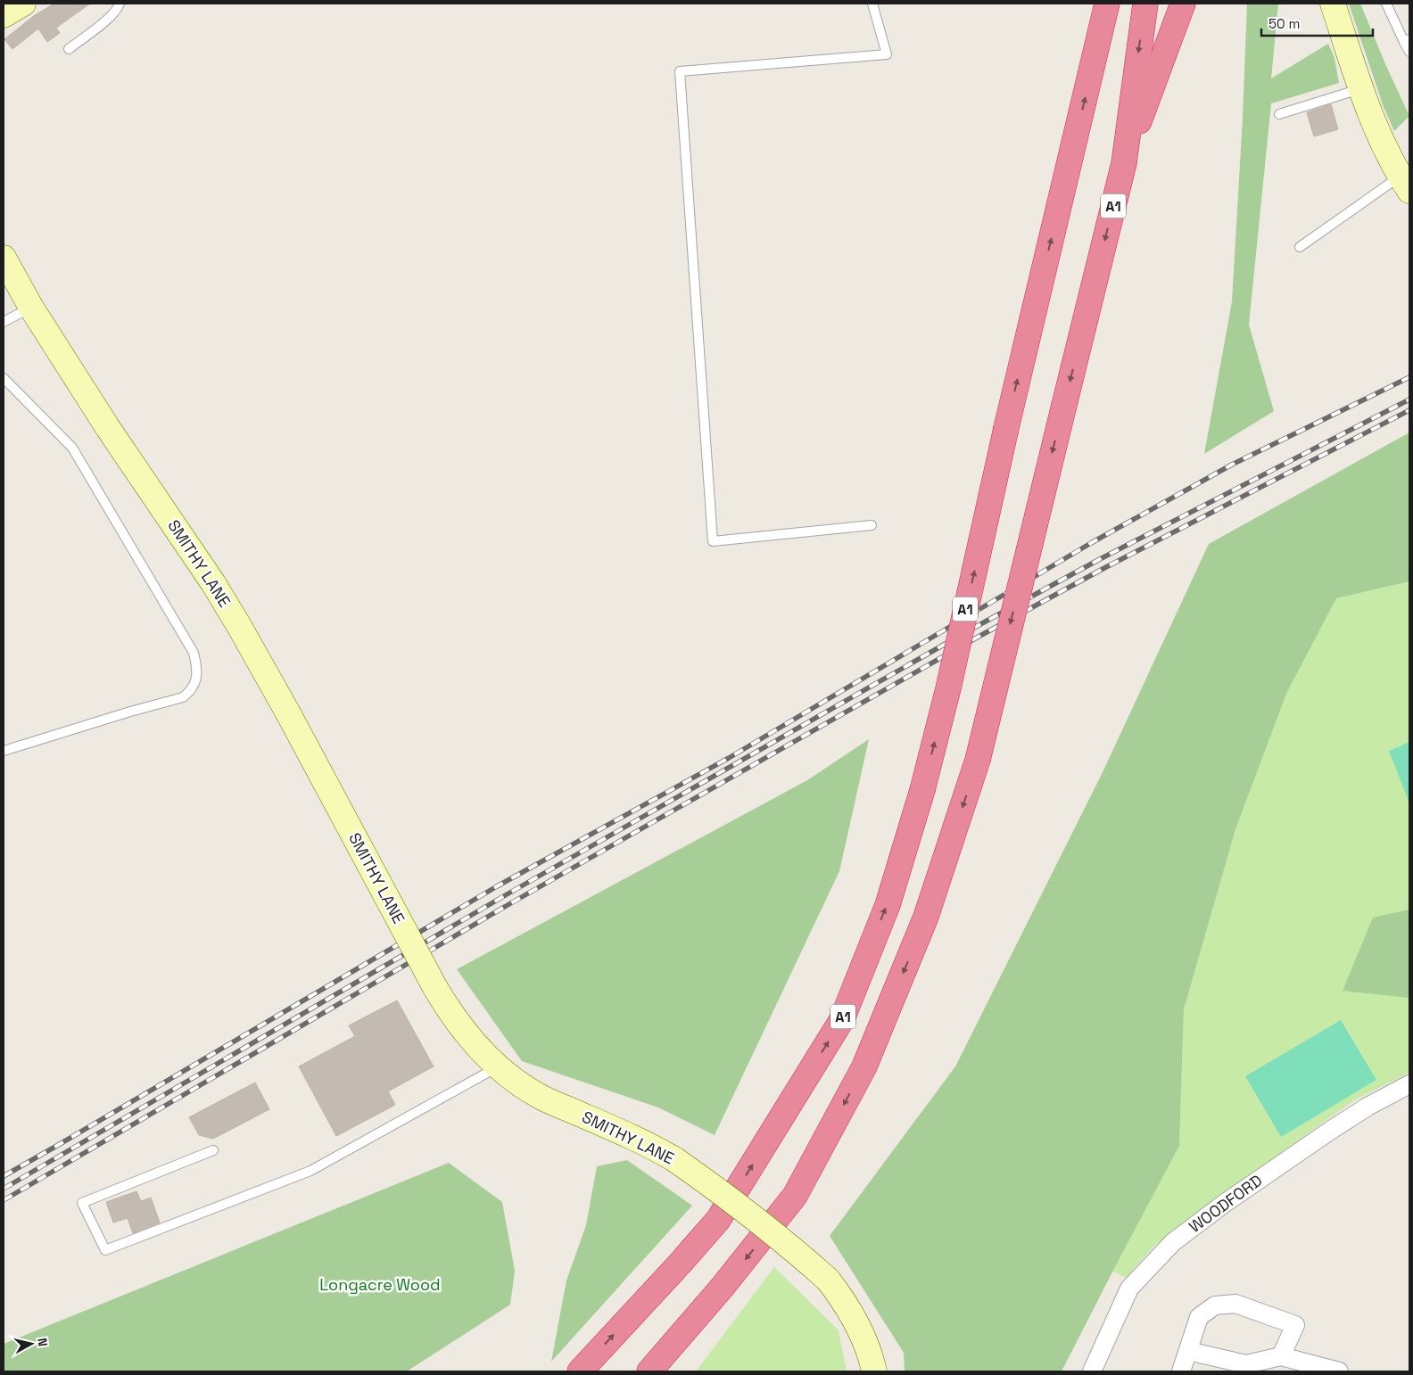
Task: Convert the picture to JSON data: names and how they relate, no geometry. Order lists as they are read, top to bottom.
{
  "streets": {
    "highway": ["A1"],
    "street": ["SMITHY LANE", "WOODFORD"]
  },
  "parks": ["Longacre Wood"],
  "scale_bar": "50 m",
  "north": "right"
}
